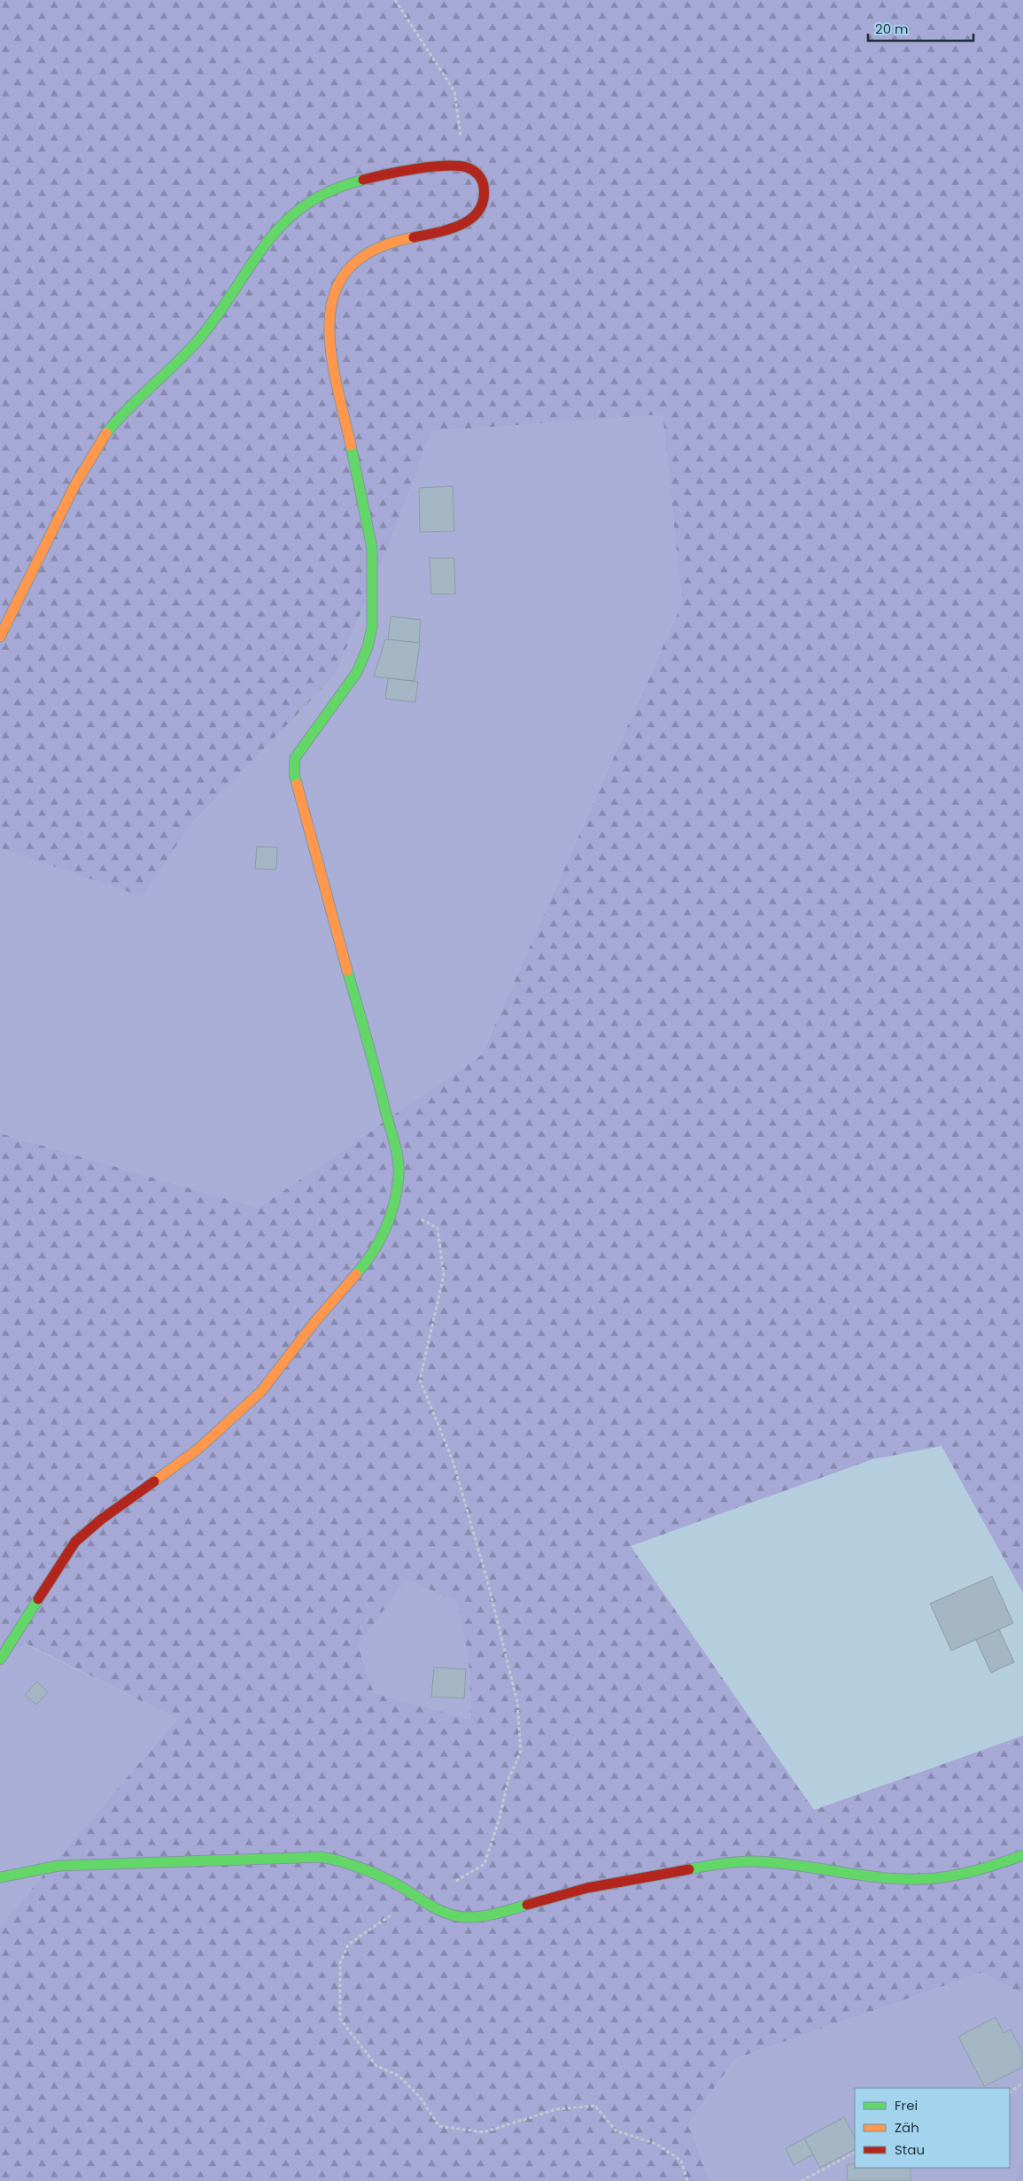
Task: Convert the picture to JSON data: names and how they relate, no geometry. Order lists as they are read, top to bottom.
{
  "legend": ["Frei", "Zäh", "Stau"],
  "scale_bar": "20 m"
}
